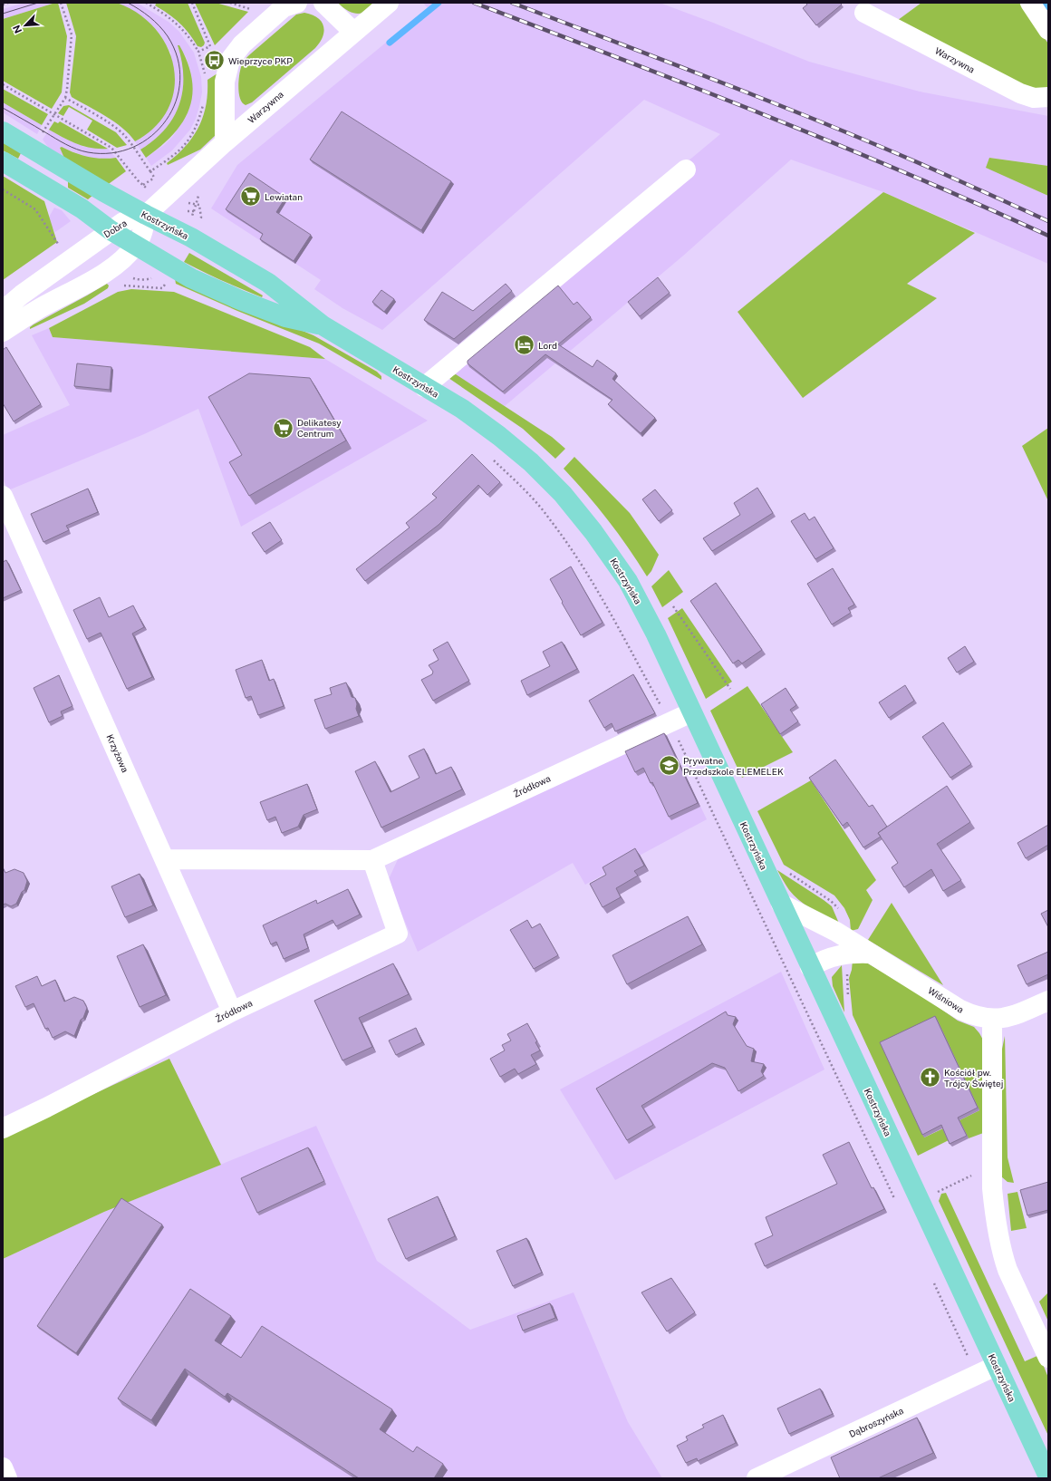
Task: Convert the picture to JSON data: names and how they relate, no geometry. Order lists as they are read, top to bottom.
{
  "streets": {
    "main road": ["Kostrzyńska"],
    "street": [
      "Warzywna",
      "Dobra",
      "Krzyżowa",
      "Źródłowa",
      "Wiśniowa",
      "Dąbroszyńska"
    ]
  },
  "crossings": [
    ["Warzywna", "Kostrzyńska"],
    ["Warzywna", "Dobra"],
    ["Kostrzyńska", "Dobra"],
    ["Kostrzyńska", "Źródłowa"],
    ["Kostrzyńska", "Wiśniowa"],
    ["Kostrzyńska", "Dąbroszyńska"],
    ["Krzyżowa", "Źródłowa"]
  ],
  "places": {
    "bus stop": ["Wieprzyce PKP"],
    "supermarket": ["Lewiatan", "Delikatesy Centrum"],
    "hotel": ["Lord"],
    "school or university": ["Prywatne Przedszkole ELEMELEK"],
    "church": ["Kościół pw. Trójcy Świętej"]
  },
  "north": "bottom left"
}
